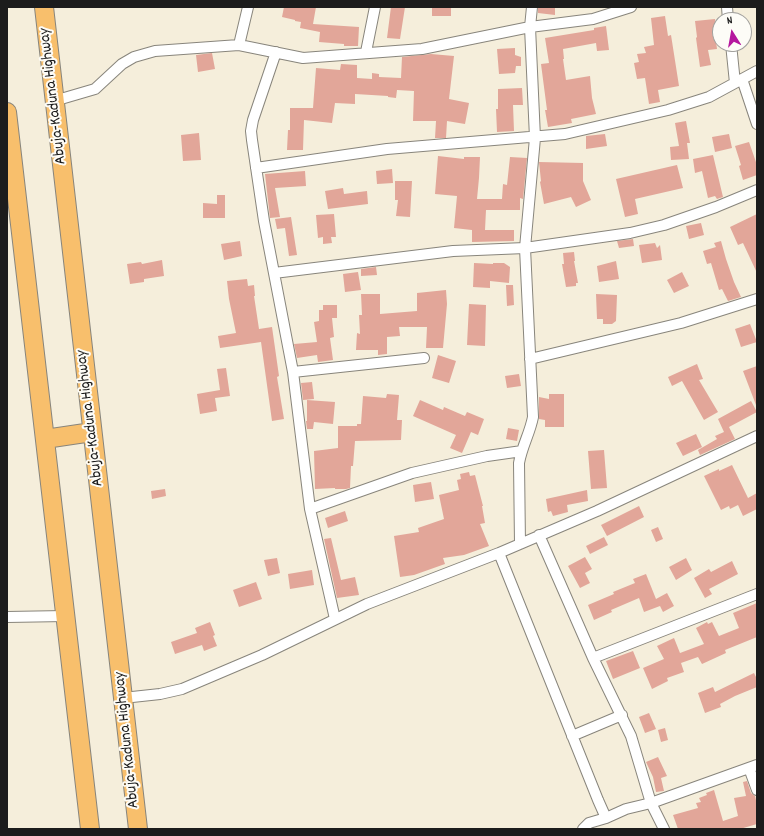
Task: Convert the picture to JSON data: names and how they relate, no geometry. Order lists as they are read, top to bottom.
{
  "streets": {
    "highway": ["Abuja-Kaduna Highway"]
  },
  "north": "top"
}
